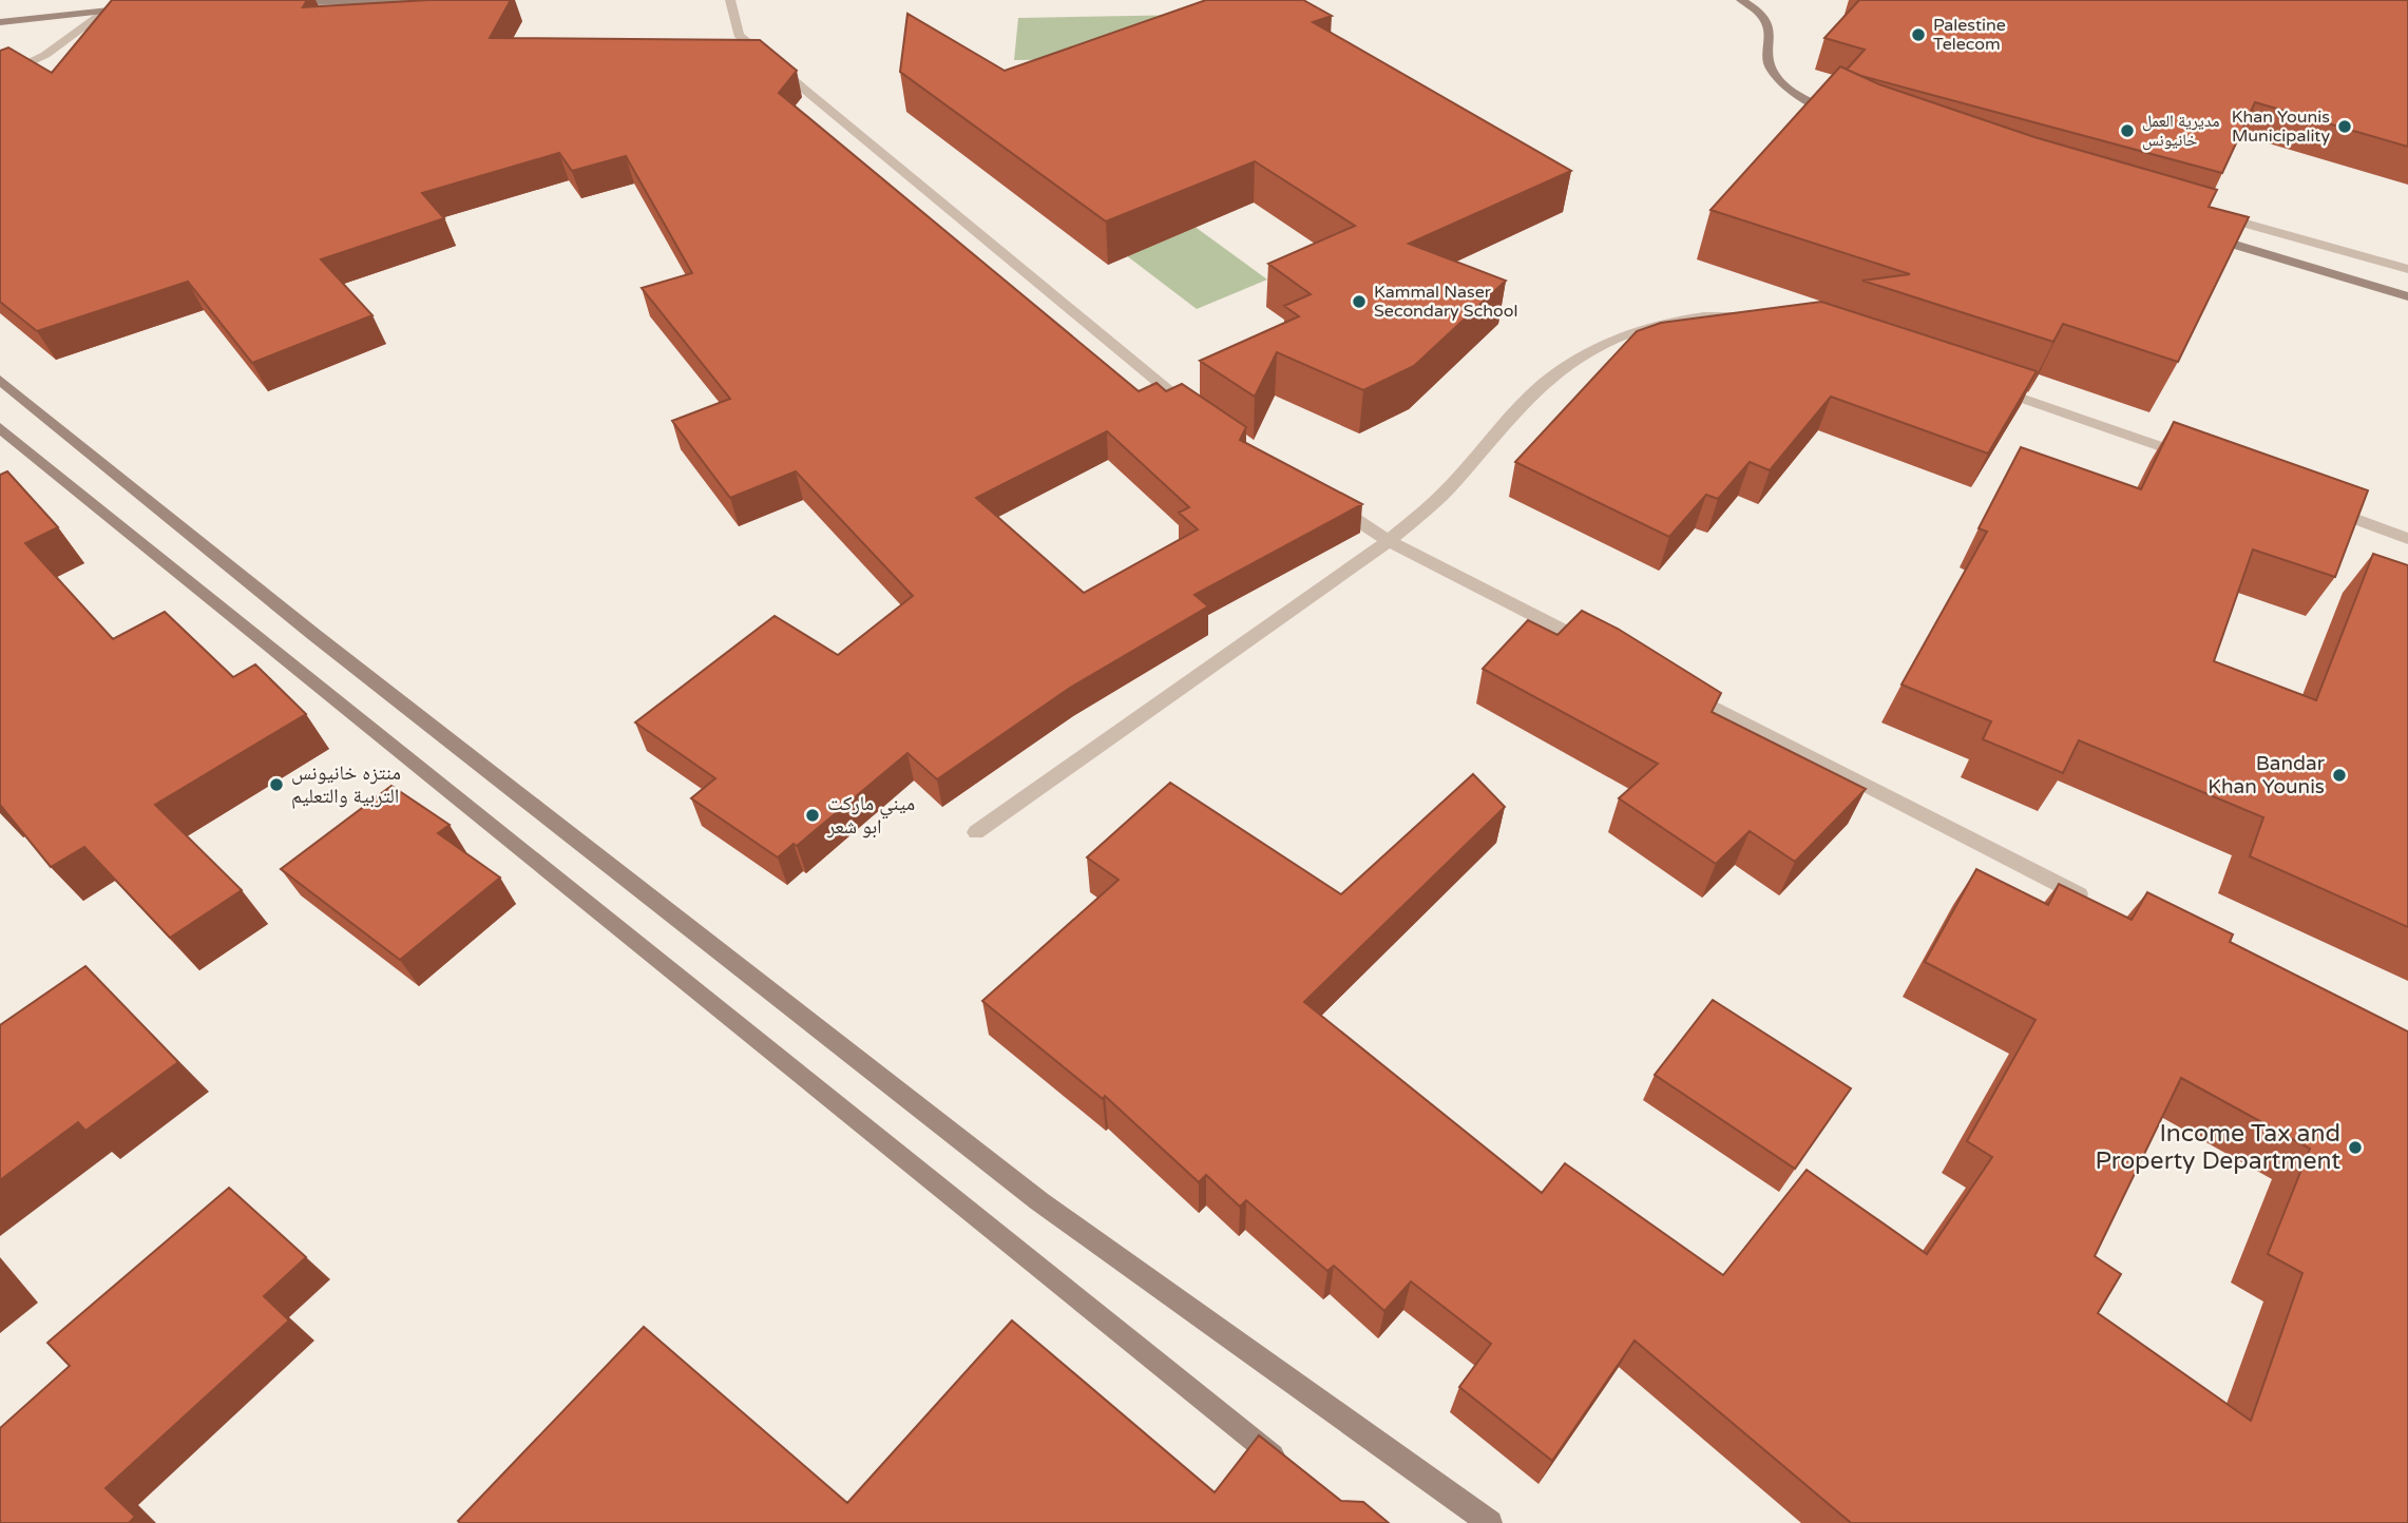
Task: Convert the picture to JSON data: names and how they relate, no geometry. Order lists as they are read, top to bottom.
{
  "places": [
    "Palestine Telecom",
    "Khan Younis Municipality",
    "مديرية العمل خانيونس",
    "Kammal Naser Secondary School",
    "Bandar Khan Younis",
    "منتزه خانيونس التربية والتعليم",
    "ميني ماركت ابو شعر",
    "Income Tax and Property Department"
  ]
}
